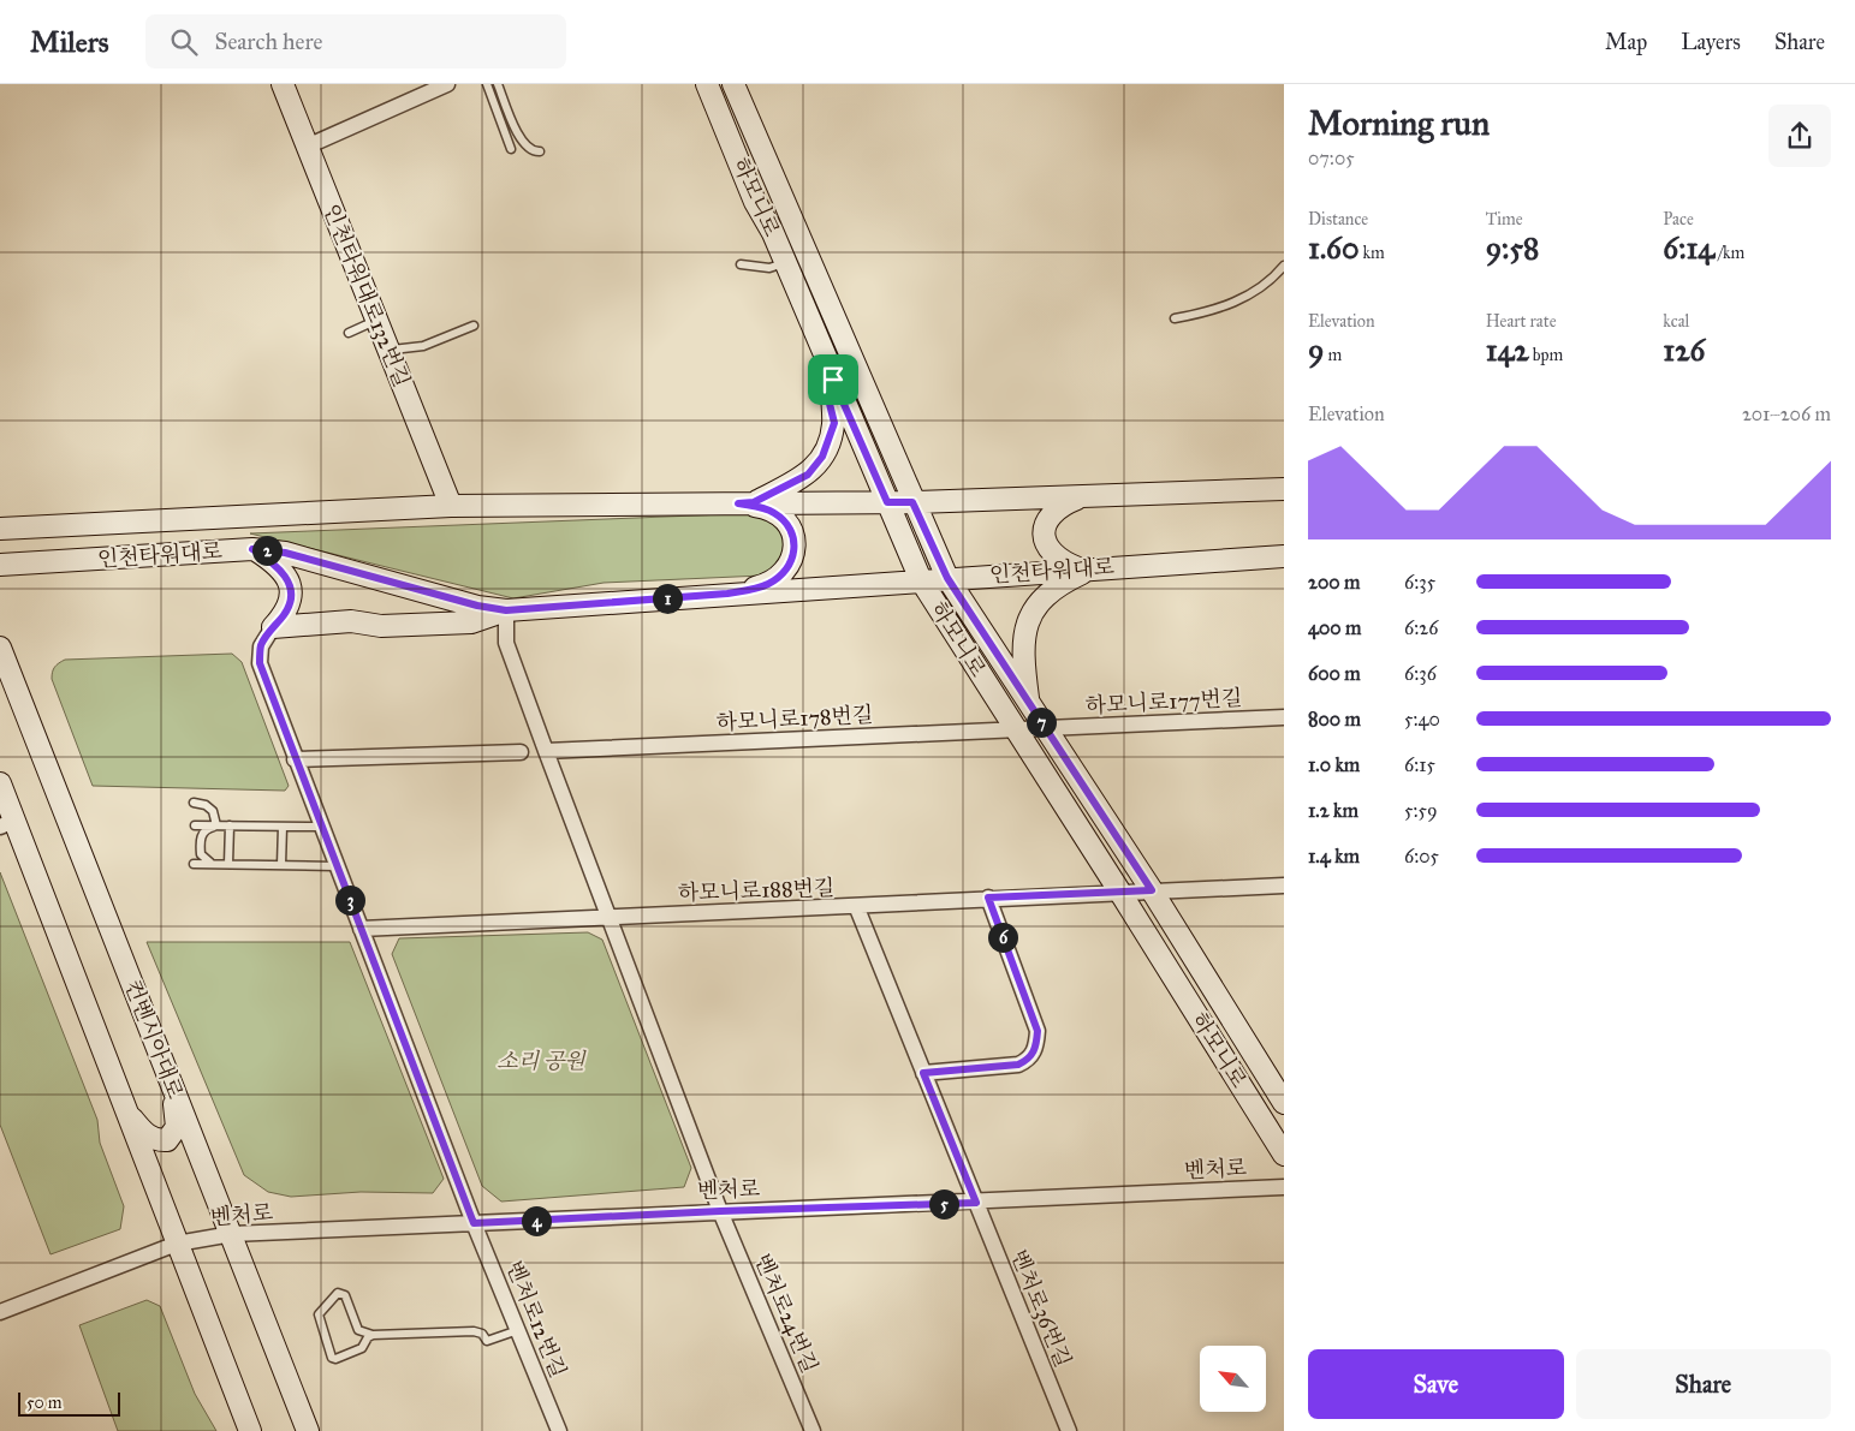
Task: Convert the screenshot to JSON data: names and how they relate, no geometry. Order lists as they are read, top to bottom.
{
  "streets": {
    "main road": [
      "하모니로",
      "인천타워대로132번길",
      "인천타워대로",
      "컨벤시아대로"
    ],
    "street": [
      "하모니로177번길",
      "하모니로178번길",
      "하모니로188번길",
      "벤처로",
      "벤처로36번길",
      "벤처로24번길",
      "벤처로12번길"
    ]
  },
  "crossings": [
    ["하모니로", "인천타워대로"],
    ["하모니로", "하모니로177번길"],
    ["하모니로", "하모니로178번길"],
    ["하모니로", "하모니로188번길"],
    ["인천타워대로132번길", "인천타워대로"],
    ["인천타워대로", "벤처로24번길"],
    ["하모니로177번길", "하모니로178번길"],
    ["하모니로178번길", "벤처로24번길"],
    ["하모니로188번길", "벤처로36번길"],
    ["하모니로188번길", "벤처로24번길"],
    ["하모니로188번길", "벤처로12번길"],
    ["컨벤시아대로", "벤처로"],
    ["벤처로", "벤처로36번길"],
    ["벤처로", "벤처로24번길"],
    ["벤처로", "벤처로12번길"]
  ],
  "parks": ["소리 공원"],
  "scale_bar": "50 m",
  "north": "top left",
  "page": {
    "header": "Milers",
    "search": "Search here",
    "nav": ["Map", "Layers", "Share"],
    "heading": ["Morning run", "07:05"],
    "stats": [
      ["Distance", "1.60 km"],
      ["Time", "9:58"],
      ["Pace", "6:14 /km"],
      ["Elevation", "9 m"],
      ["Heart rate", "142 bpm"],
      ["kcal", "126"]
    ],
    "chart": ["Elevation", "201–206 m"],
    "pins": [
      "2",
      "1",
      "7",
      "3",
      "6",
      "5",
      "4"
    ],
    "list": [
      {
        "name": "200 m",
        "note": "6:35"
      },
      {
        "name": "400 m",
        "note": "6:26"
      },
      {
        "name": "600 m",
        "note": "6:36"
      },
      {
        "name": "800 m",
        "note": "5:40"
      },
      {
        "name": "1.0 km",
        "note": "6:15"
      },
      {
        "name": "1.2 km",
        "note": "5:59"
      },
      {
        "name": "1.4 km",
        "note": "6:05"
      }
    ],
    "buttons": ["Save", "Share"],
    "scale": "50 m"
  }
}
